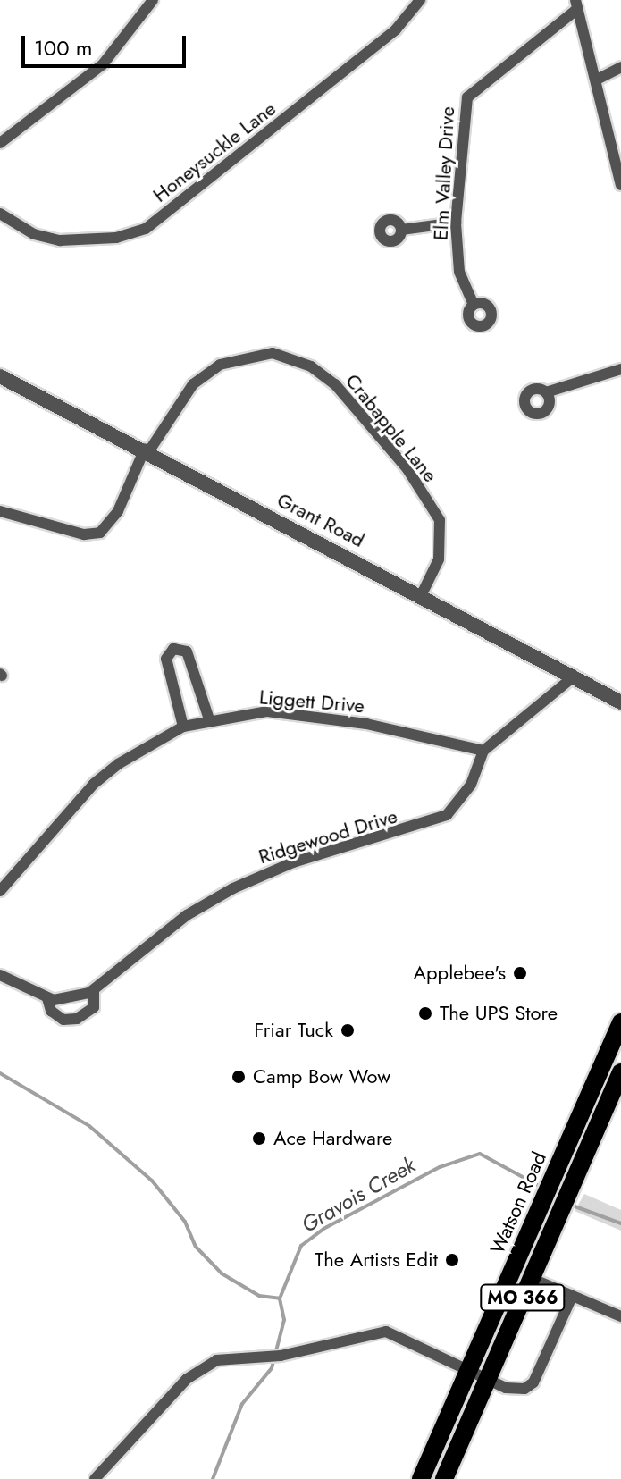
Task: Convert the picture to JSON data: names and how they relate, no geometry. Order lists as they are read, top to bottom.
{
  "streets": {
    "main road": ["Watson Road", "MO 366"],
    "street": [
      "Honeysuckle Lane",
      "Elm Valley Drive",
      "Crabapple Lane",
      "Grant Road",
      "Liggett Drive",
      "Ridgewood Drive"
    ]
  },
  "crossings": [
    ["Crabapple Lane", "Grant Road"],
    ["Liggett Drive", "Ridgewood Drive"]
  ],
  "water": ["Gravois Creek"],
  "places": [
    "Applebee's",
    "The UPS Store",
    "Friar Tuck",
    "Camp Bow Wow",
    "Ace Hardware",
    "The Artists Edit"
  ],
  "scale_bar": "100 m"
}
